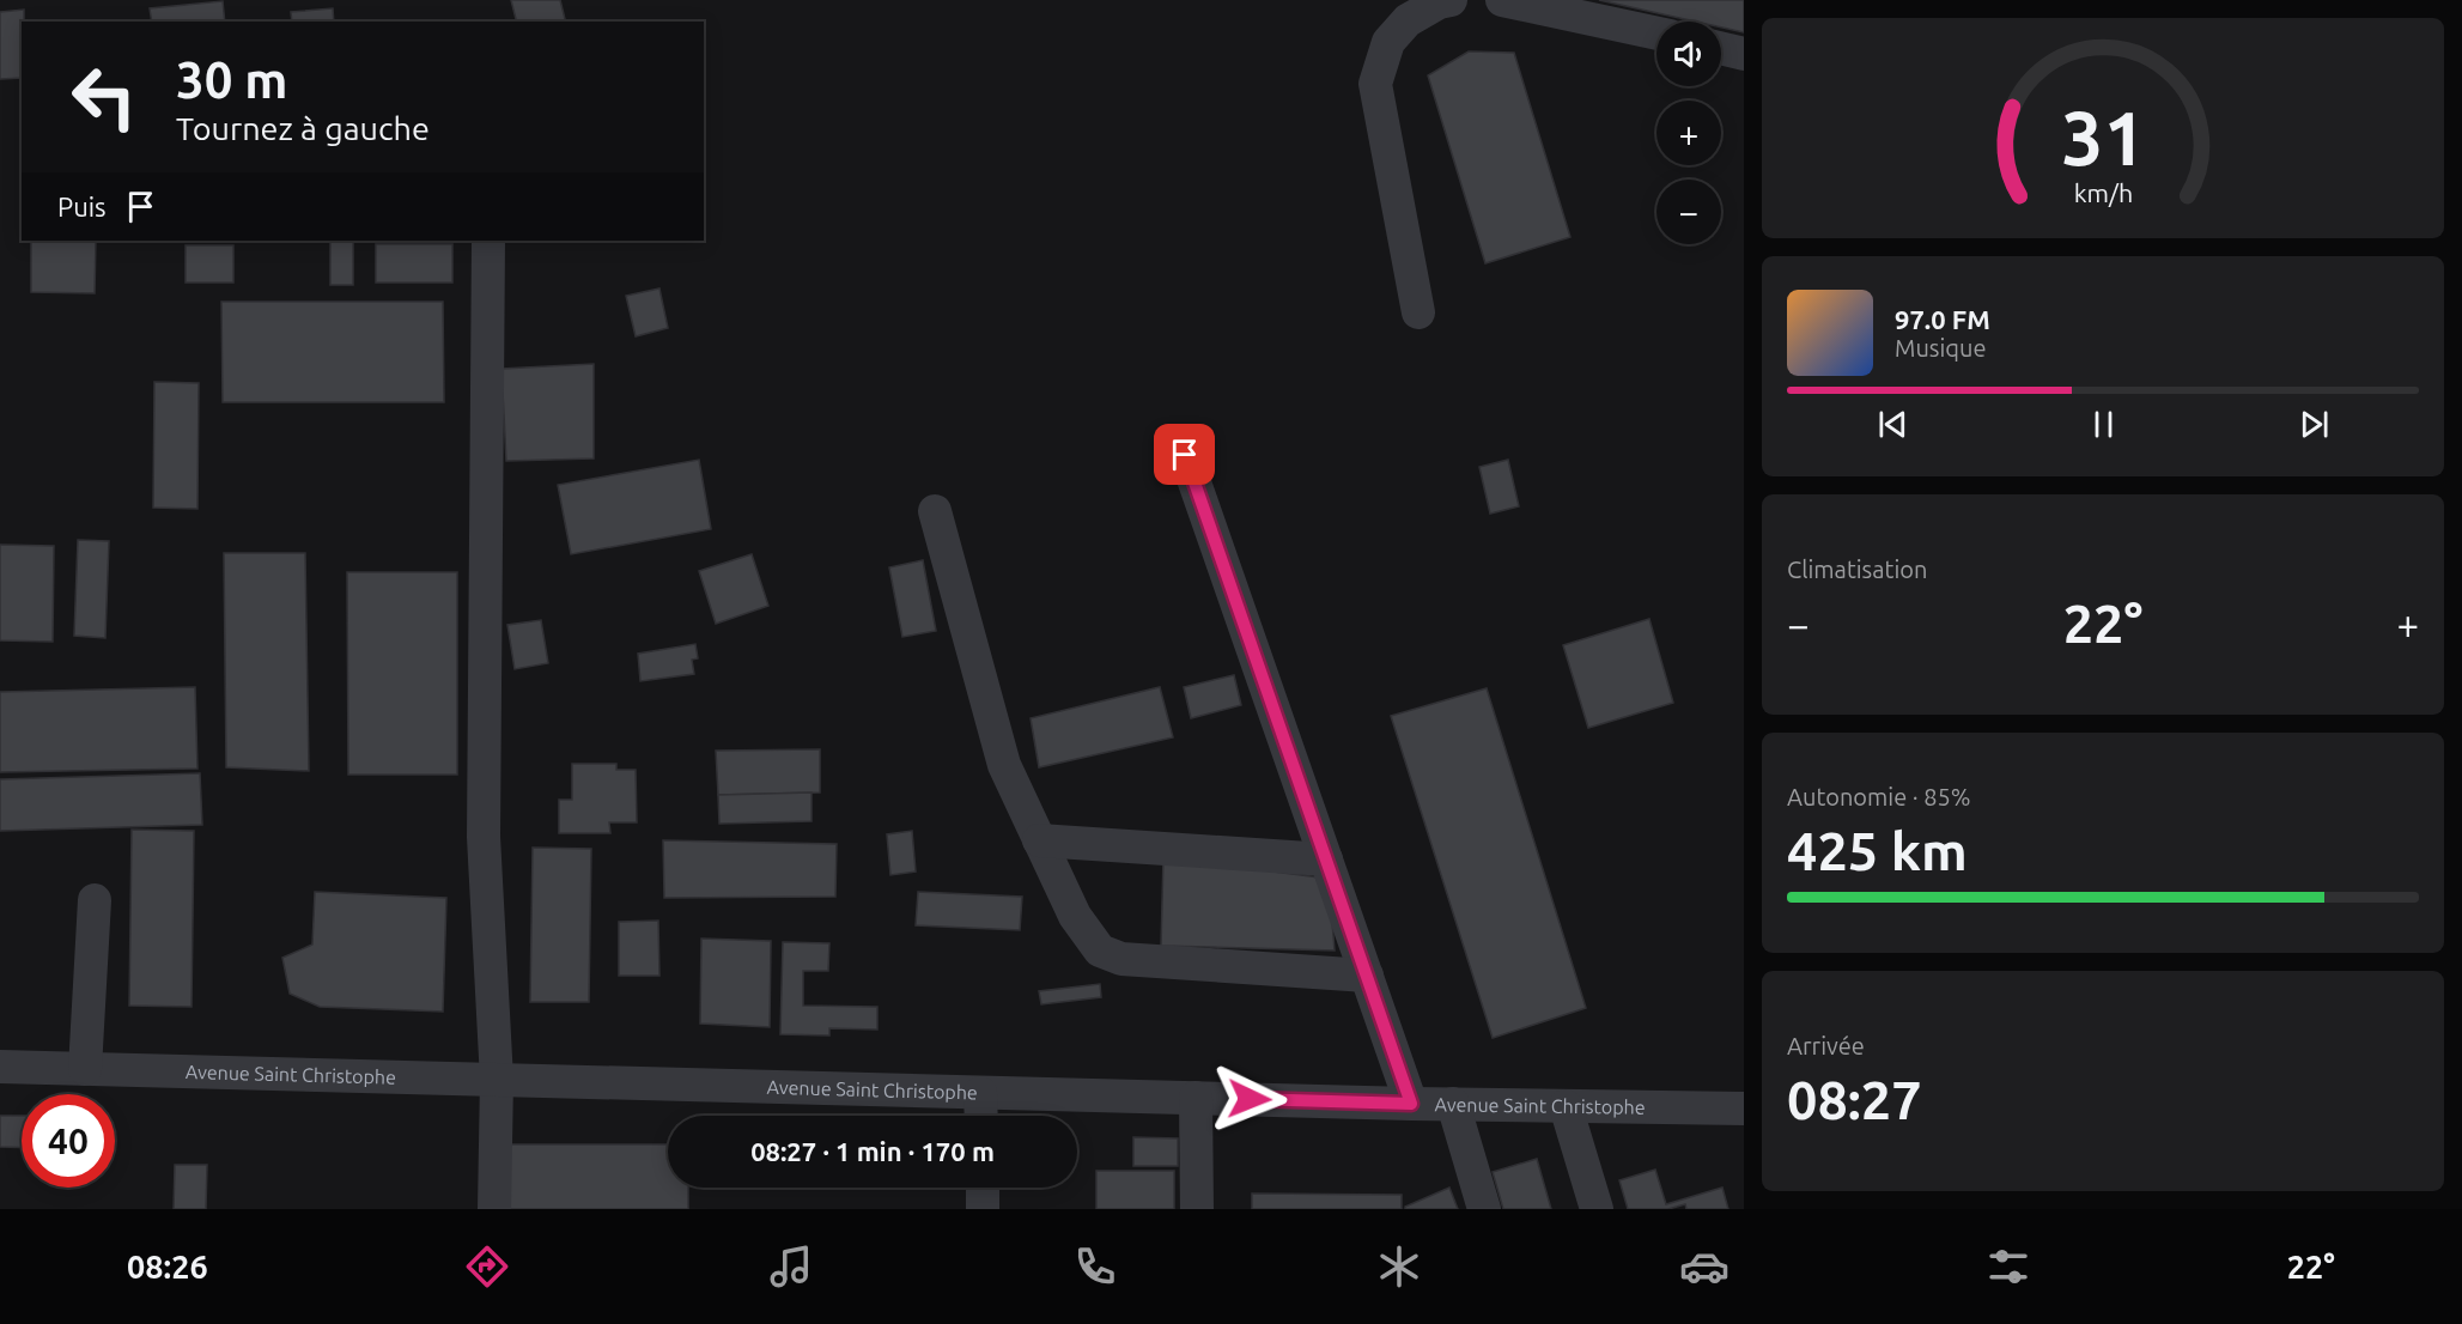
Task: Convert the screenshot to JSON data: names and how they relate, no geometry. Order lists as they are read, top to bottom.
{
  "streets": {
    "street": ["Avenue Saint Christophe"]
  },
  "page": {
    "map_buttons": ["+", "−"],
    "turn": ["30 m", "Tournez à gauche"],
    "then": "Puis",
    "song": ["97.0 FM", "Musique"],
    "tile": [
      "Climatisation",
      ["Autonomie · 85%", "425 km"],
      ["Arrivée", "08:27"]
    ],
    "heat": ["−", "22°", "+"],
    "limit": "40",
    "trip": "08:27 · 1 min · 170 m",
    "tabs": ["08:26", "22°"],
    "gauge": ["31", "km/h"]
  }
}
